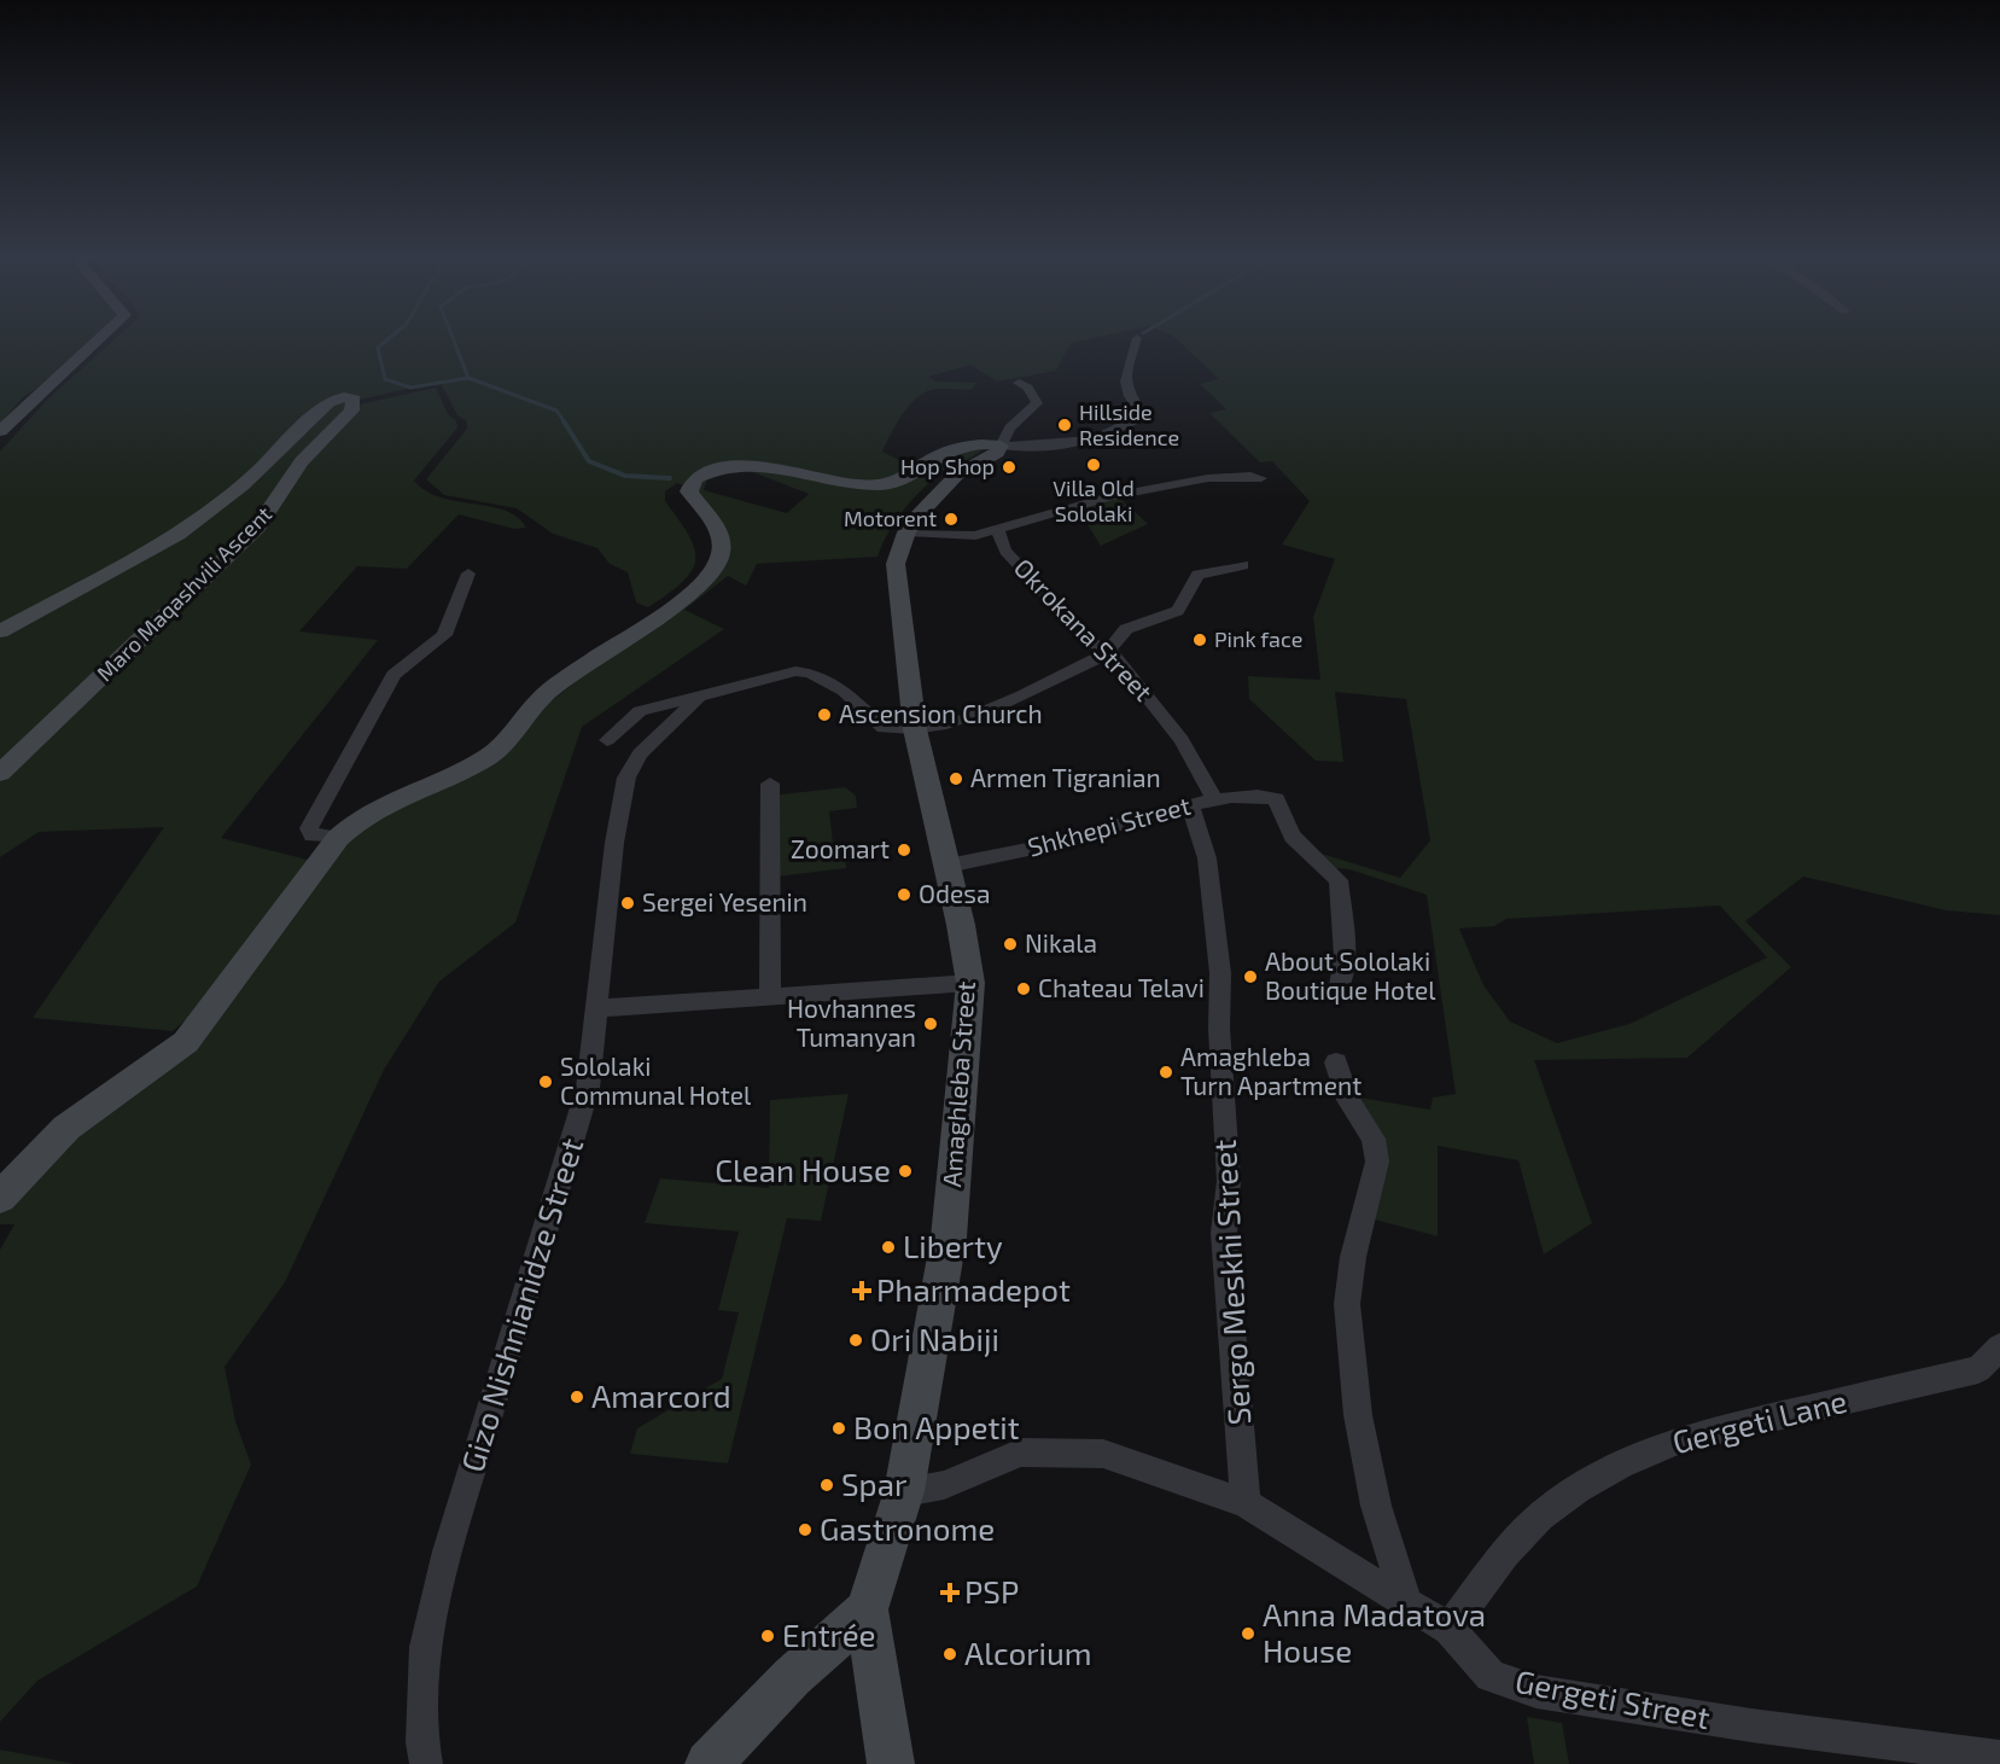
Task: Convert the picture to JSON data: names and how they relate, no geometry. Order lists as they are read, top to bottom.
{
  "streets": {
    "main road": ["Maro Maqashvili Ascent", "Amaghleba Street"],
    "street": [
      "Okrokana Street",
      "Shkhepi Street",
      "Sergo Meskhi Street",
      "Gizo Nishnianidze Street",
      "Gergeti Lane",
      "Gergeti Street"
    ]
  },
  "crossings": [
    ["Okrokana Street", "Shkhepi Street"],
    ["Shkhepi Street", "Amaghleba Street"],
    ["Shkhepi Street", "Sergo Meskhi Street"],
    ["Amaghleba Street", "Gergeti Street"],
    ["Sergo Meskhi Street", "Gergeti Street"],
    ["Gergeti Lane", "Gergeti Street"]
  ],
  "places": {
    "other": [
      "Hillside Residence",
      "Villa Old Sololaki",
      "Hop Shop",
      "Motorent",
      "Pink face",
      "Ascension Church",
      "Armen Tigranian",
      "Zoomart",
      "Odesa",
      "Sergei Yesenin",
      "Nikala",
      "About Sololaki Boutique Hotel",
      "Chateau Telavi",
      "Hovhannes Tumanyan",
      "Amaghleba Turn Apartment",
      "Sololaki Communal Hotel",
      "Clean House",
      "Liberty",
      "Ori Nabiji",
      "Amarcord",
      "Bon Appetit",
      "Spar",
      "Gastronome",
      "Anna Madatova House",
      "Entrée",
      "Alcorium"
    ],
    "health": ["Pharmadepot", "PSP"]
  }
}
